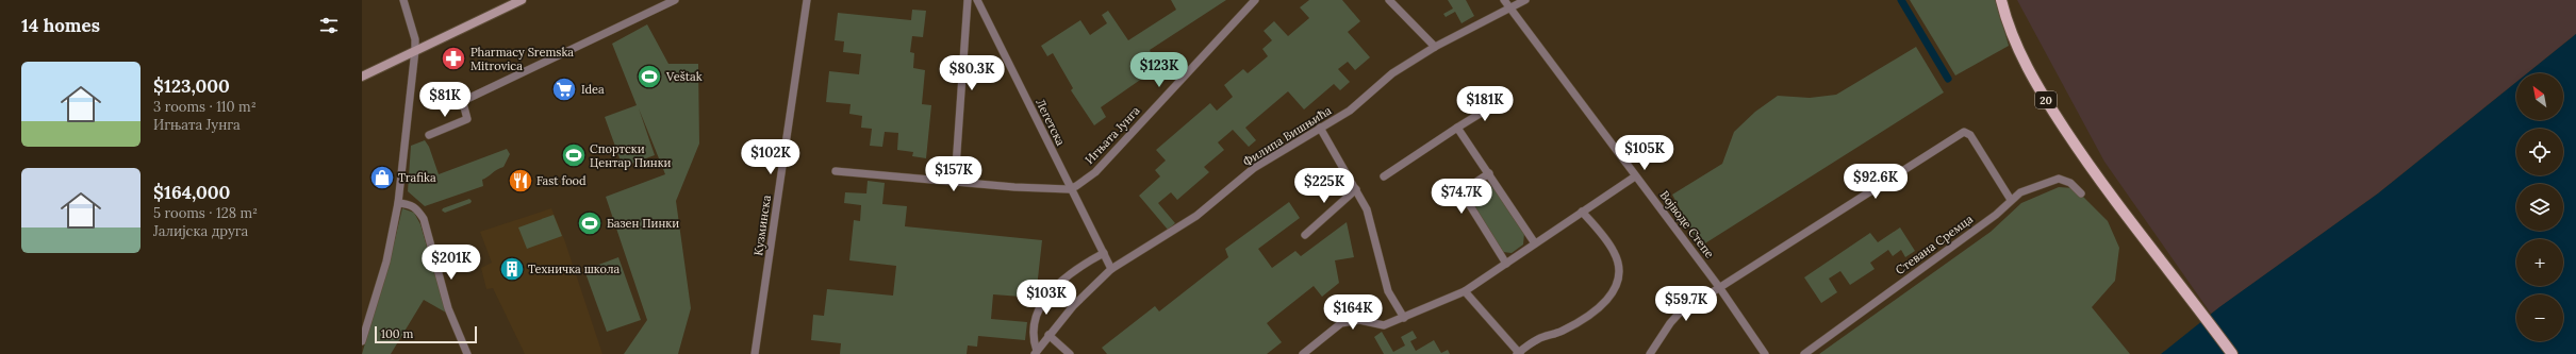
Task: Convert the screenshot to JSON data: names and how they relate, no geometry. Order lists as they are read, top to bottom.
{
  "streets": {
    "main road": ["20"],
    "street": [
      "Легетска",
      "Игњата Јунга",
      "Филипа Вишњића",
      "Војводе Степе",
      "Кузминска",
      "Стевана Сремца"
    ]
  },
  "crossings": [
    ["Легетска", "Игњата Јунга"],
    ["Легетска", "Филипа Вишњића"],
    ["Филипа Вишњића", "Војводе Степе"]
  ],
  "places": {
    "pharmacy": ["Pharmacy Sremska Mitrovica"],
    "sports": ["Veštak", "Спортски Центар Пинки", "Базен Пинки"],
    "supermarket": ["Idea"],
    "shop": ["Trafika"],
    "restaurant": ["Fast food"],
    "building": ["Техничка школа"]
  },
  "scale_bar": "100 m",
  "north": "top left",
  "page": {
    "heading": "14 homes",
    "list": [
      {
        "name": "$123,000",
        "note": "3 rooms · 110 m² · Игњата Јунга"
      },
      {
        "name": "$164,000",
        "note": "5 rooms · 128 m² · Јалијска друга"
      }
    ],
    "price": [
      "$123K",
      "$80.3K",
      "$81K",
      "$181K",
      "$105K",
      "$102K",
      "$157K",
      "$92.6K",
      "$225K",
      "$74.7K",
      "$201K",
      "$103K",
      "$59.7K",
      "$164K"
    ],
    "map_buttons": ["+", "−"],
    "scale": "100 m"
  }
}
